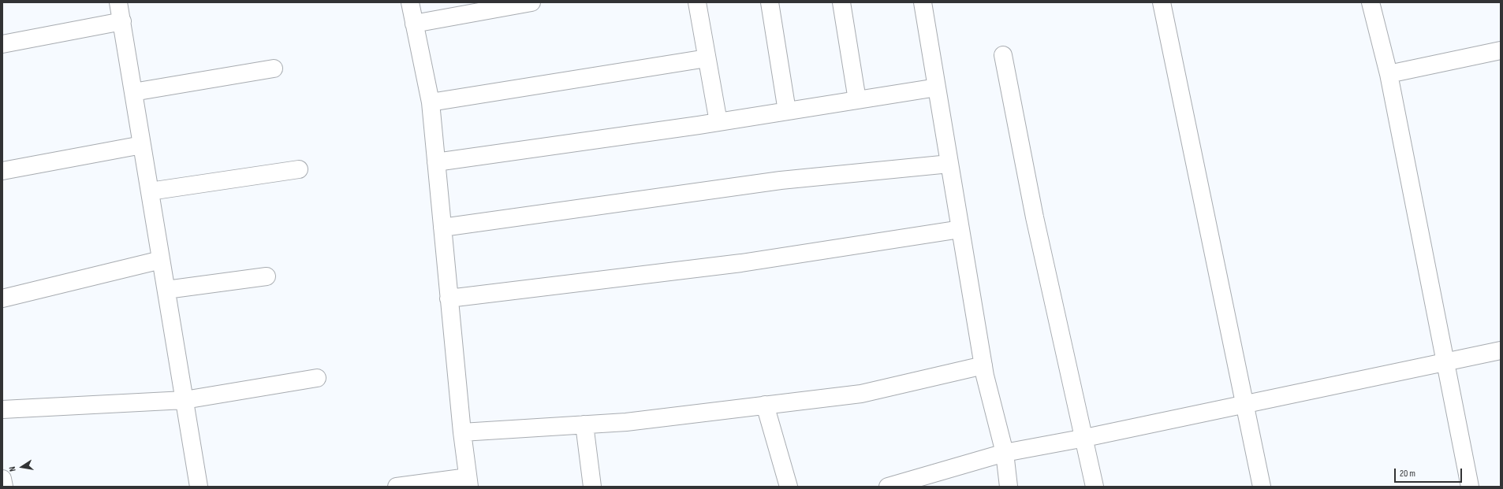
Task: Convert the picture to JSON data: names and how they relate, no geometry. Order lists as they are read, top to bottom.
{
  "scale_bar": "20 m",
  "north": "left"
}
